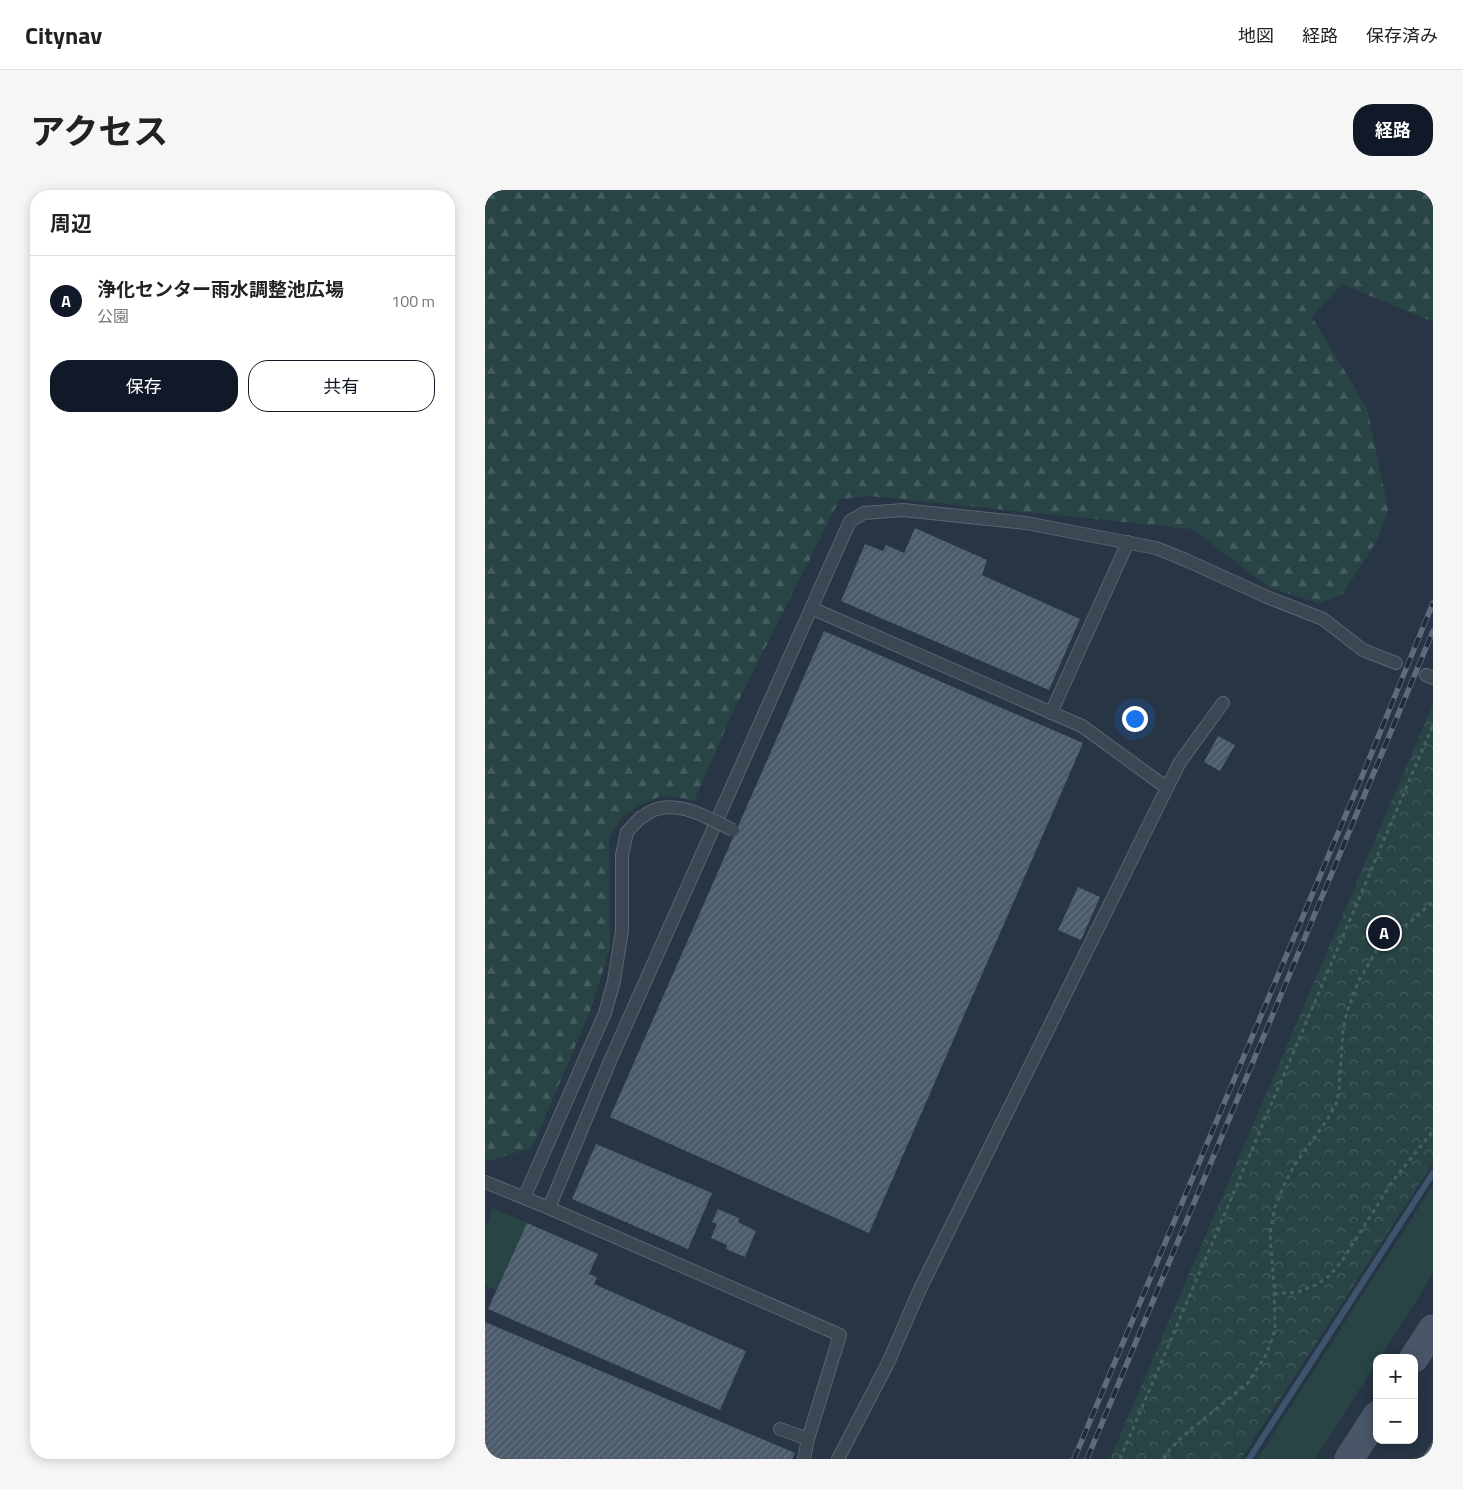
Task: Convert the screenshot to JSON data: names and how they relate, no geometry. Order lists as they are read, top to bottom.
{
  "page": {
    "header": "Citynav",
    "nav": ["地図", "経路", "保存済み"],
    "title": "アクセス",
    "buttons": [
      "経路",
      ["保存", "共有"]
    ],
    "heading": "周辺",
    "list": [
      {
        "mark": "A",
        "name": "浄化センター雨水調整池広場",
        "note": "公園",
        "value": "100 m"
      }
    ],
    "pins": "A",
    "map_buttons": ["+", "−"]
  }
}
